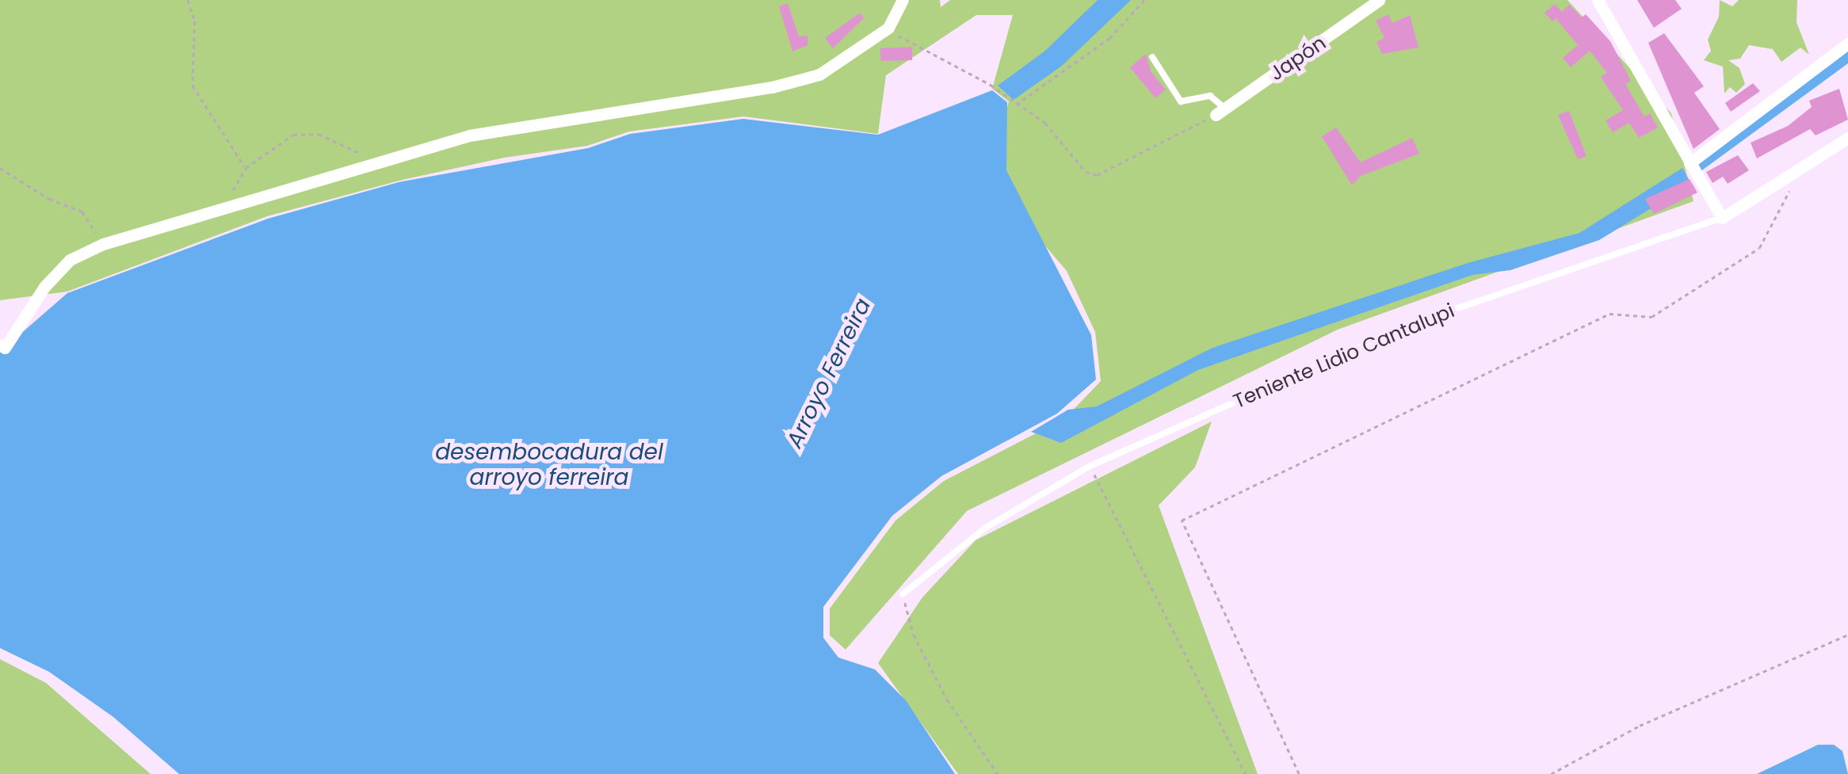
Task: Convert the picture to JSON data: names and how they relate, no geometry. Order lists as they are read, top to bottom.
{
  "streets": {
    "street": ["Japón", "Teniente Lidio Cantalupi"]
  },
  "water": ["Arroyo Ferreira", "desembocadura del arroyo ferreira"]
}
